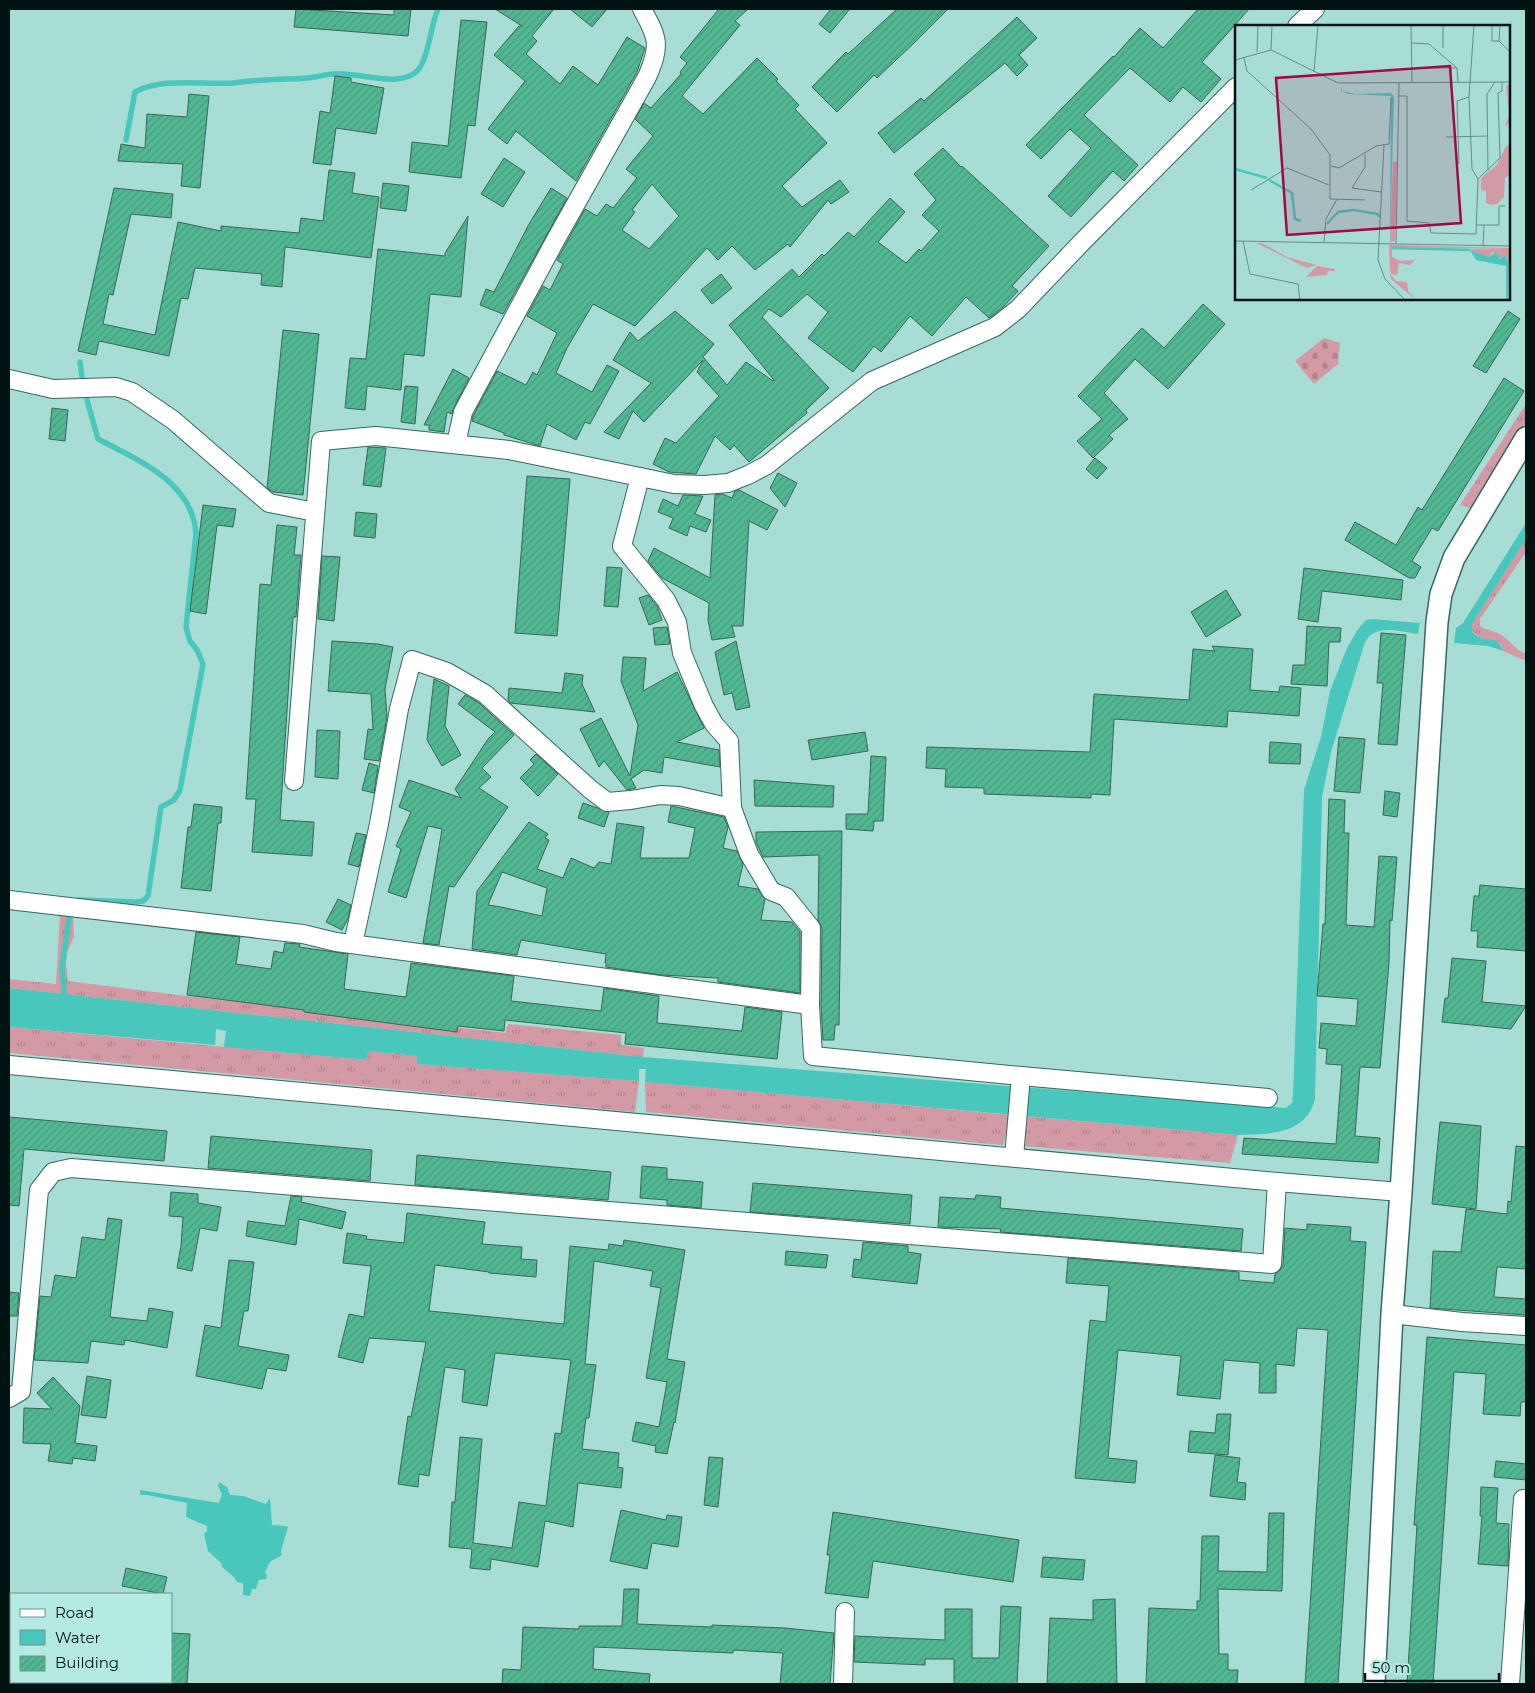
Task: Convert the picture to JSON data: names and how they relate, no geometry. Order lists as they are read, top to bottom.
{
  "legend": ["Road", "Water", "Building"],
  "scale_bar": "50 m"
}
